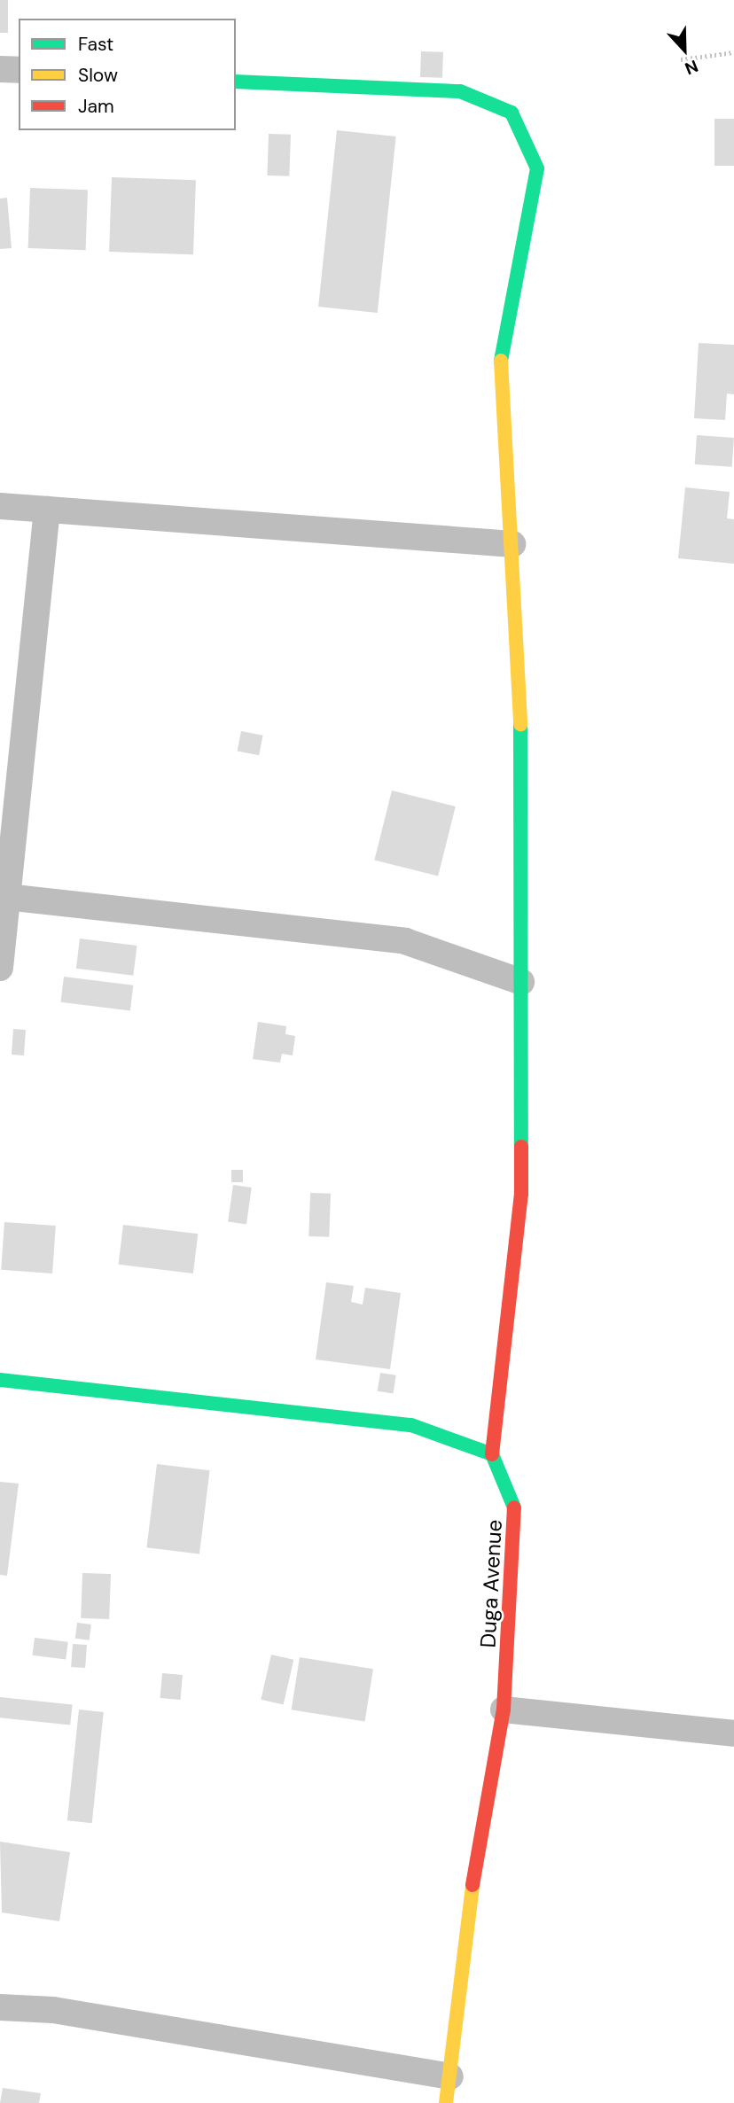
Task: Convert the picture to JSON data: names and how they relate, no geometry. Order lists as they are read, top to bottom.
{
  "streets": {
    "street": ["Duga Avenue"]
  },
  "legend": ["Fast", "Slow", "Jam"],
  "north": "bottom"
}
